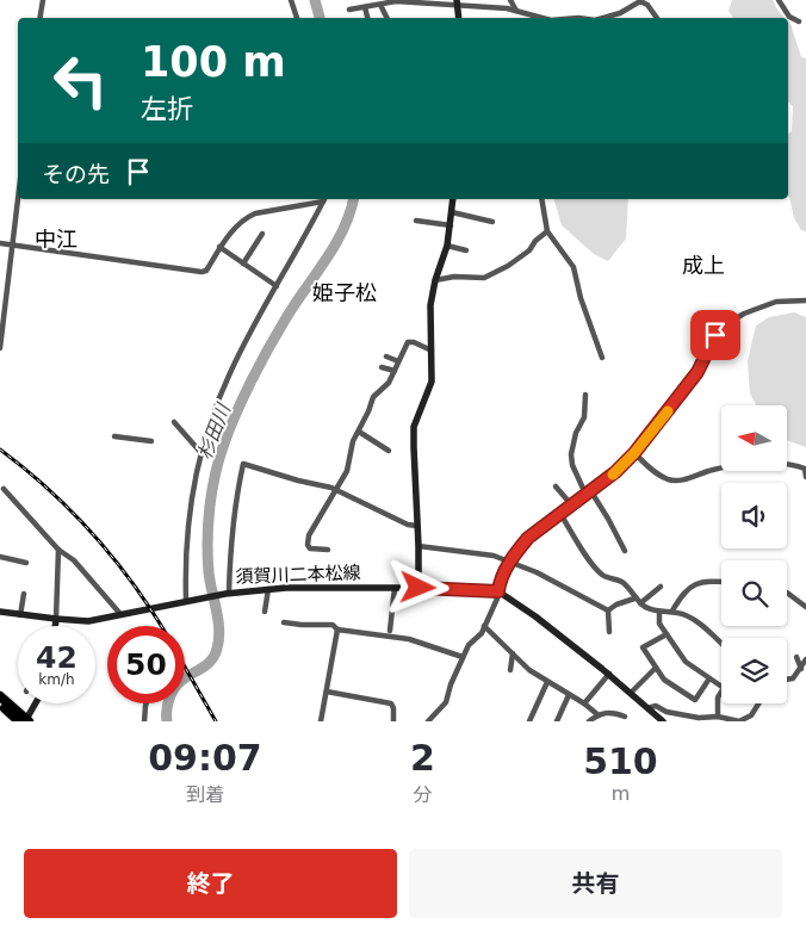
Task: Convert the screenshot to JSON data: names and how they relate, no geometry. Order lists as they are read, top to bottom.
{
  "streets": {
    "main road": ["須賀川二本松線"]
  },
  "districts": ["中江", "成上", "姫子松"],
  "water": ["杉田川"],
  "north": "left",
  "page": {
    "turn": ["100 m", "左折"],
    "then": "その先",
    "speed": "42 km/h",
    "limit": "50",
    "eta": [
      "09:07",
      "到着",
      "2",
      "分",
      "510",
      "m"
    ],
    "buttons": ["終了", "共有"]
  }
}
